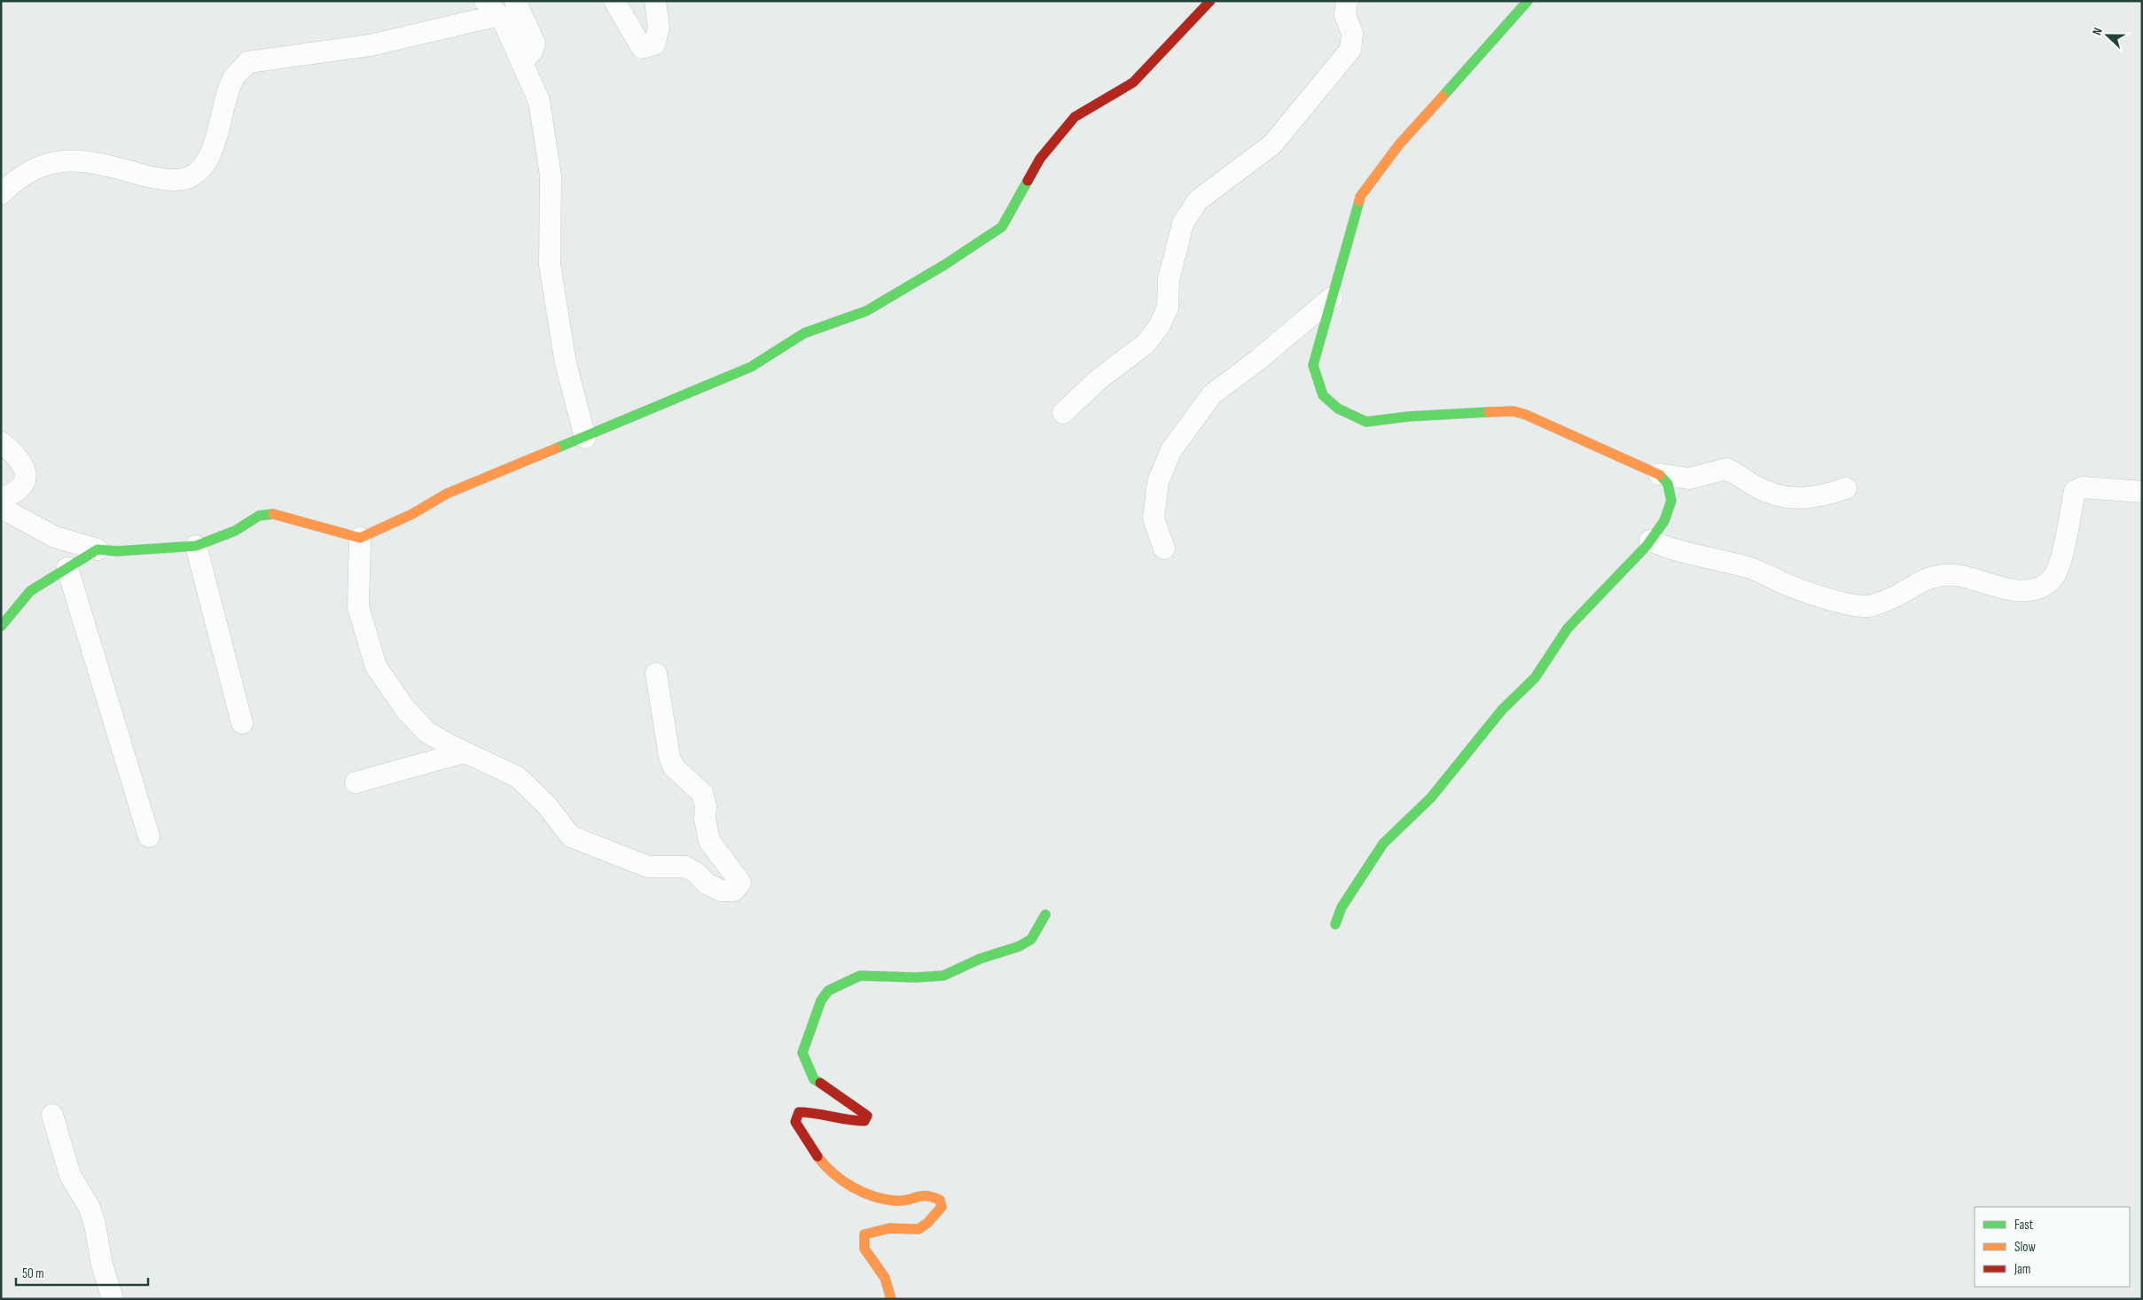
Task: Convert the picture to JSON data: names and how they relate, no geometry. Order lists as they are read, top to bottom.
{
  "legend": ["Fast", "Slow", "Jam"],
  "scale_bar": "50 m",
  "north": "left"
}
